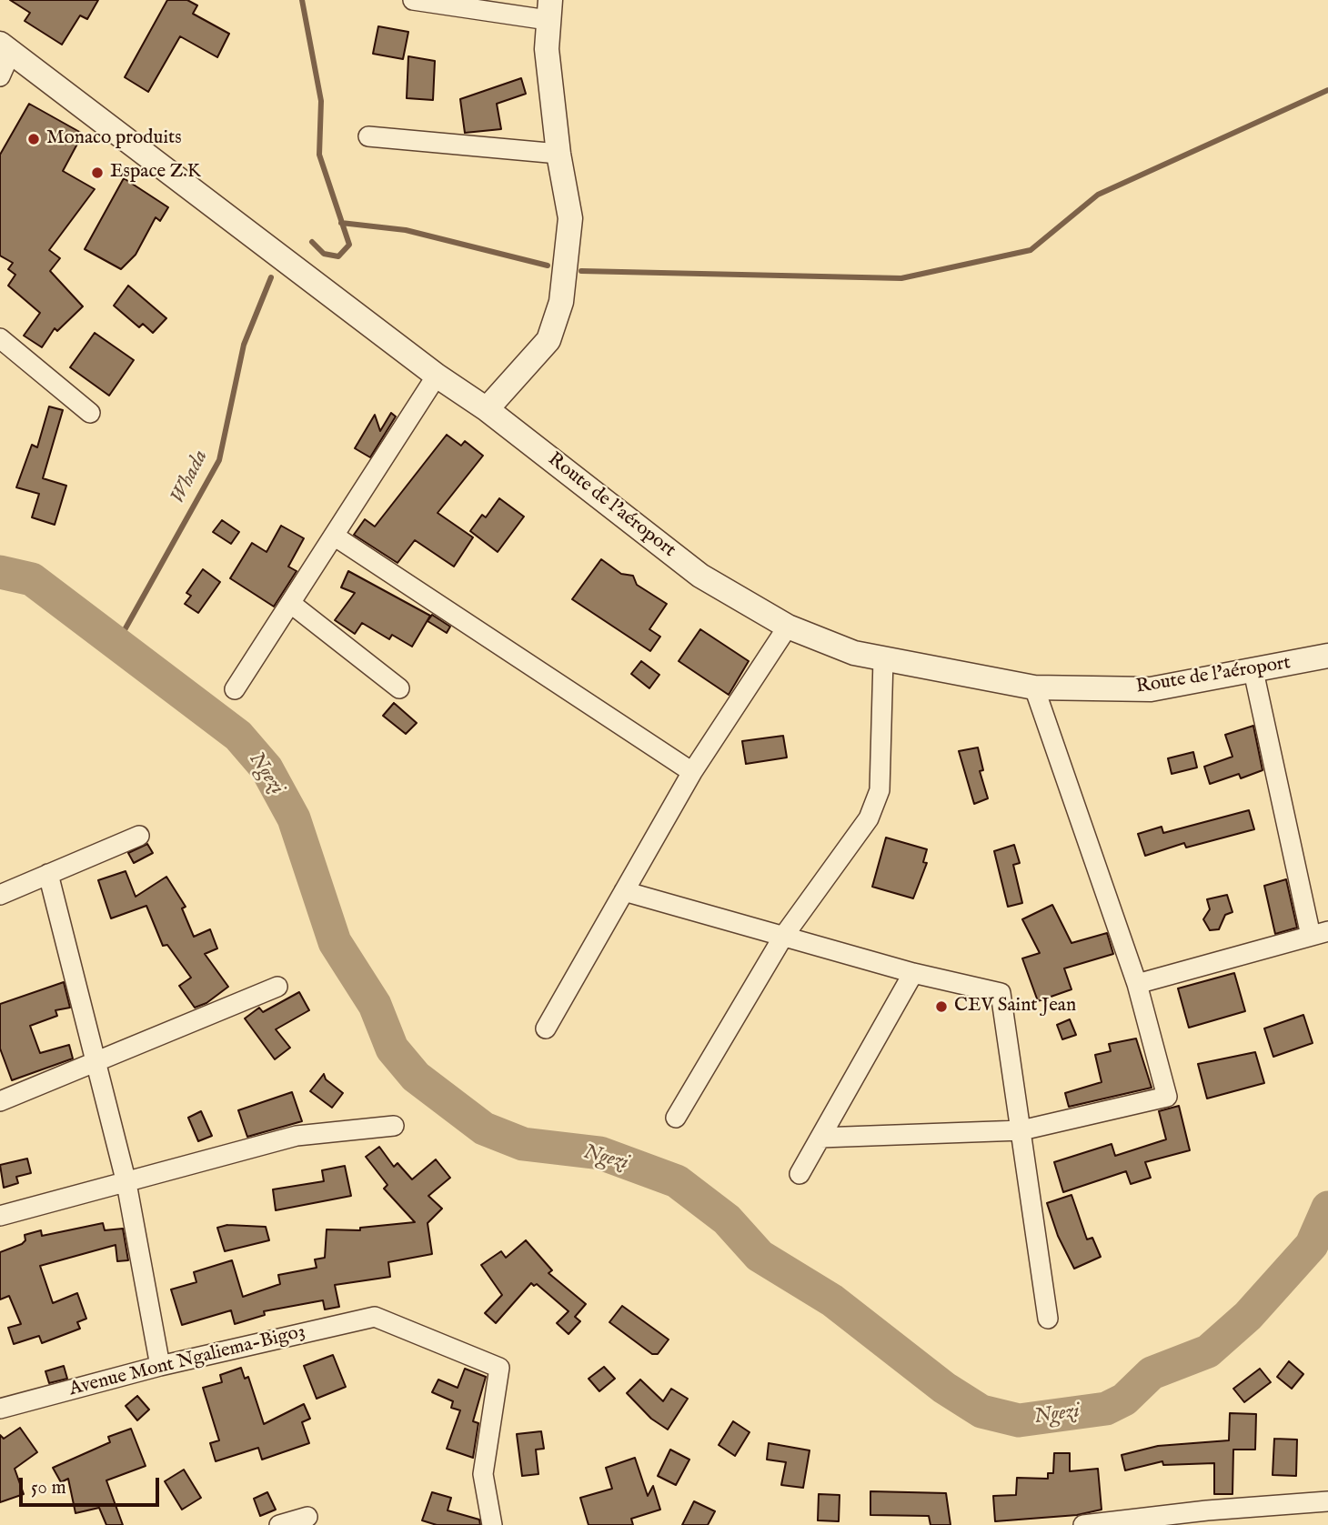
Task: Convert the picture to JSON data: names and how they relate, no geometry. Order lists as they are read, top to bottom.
{
  "streets": {
    "street": ["Route de l'aéroport", "Avenue Mont Ngaliema-Bigo3"]
  },
  "water": ["Whada", "Ngezi"],
  "places": ["Monaco produits", "Espace Z.K", "CEV Saint Jean"],
  "scale_bar": "50 m"
}
